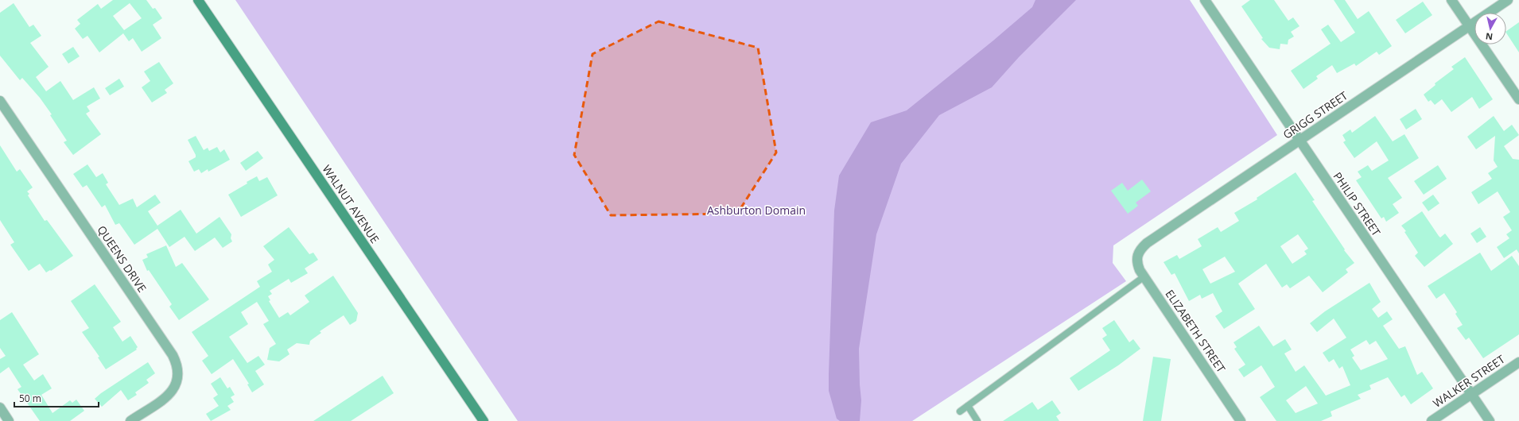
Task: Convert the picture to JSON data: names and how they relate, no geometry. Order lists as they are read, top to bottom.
{
  "streets": {
    "main road": ["WALNUT AVENUE"],
    "street": [
      "GRIGG STREET",
      "PHILIP STREET",
      "QUEENS DRIVE",
      "ELIZABETH STREET",
      "WALKER STREET"
    ]
  },
  "crossings": [
    ["GRIGG STREET", "PHILIP STREET"],
    ["GRIGG STREET", "ELIZABETH STREET"],
    ["PHILIP STREET", "WALKER STREET"]
  ],
  "parks": ["Ashburton Domain"],
  "scale_bar": "50 m",
  "north": "bottom"
}
